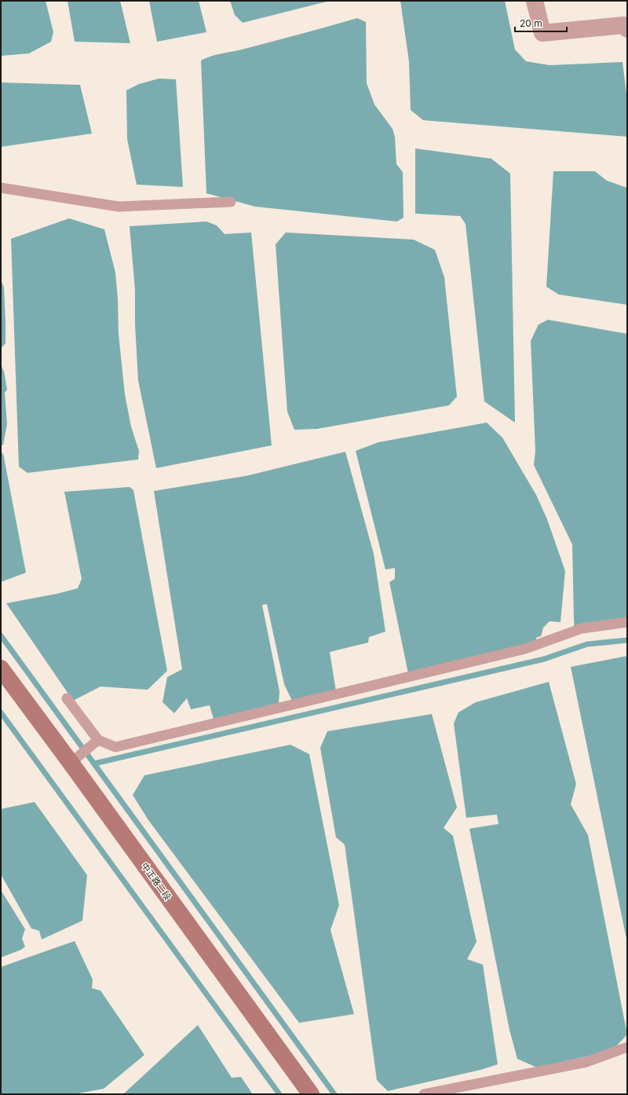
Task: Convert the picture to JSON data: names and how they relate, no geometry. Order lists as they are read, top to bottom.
{
  "streets": {
    "main road": ["中正路二段"]
  },
  "scale_bar": "20 m"
}
